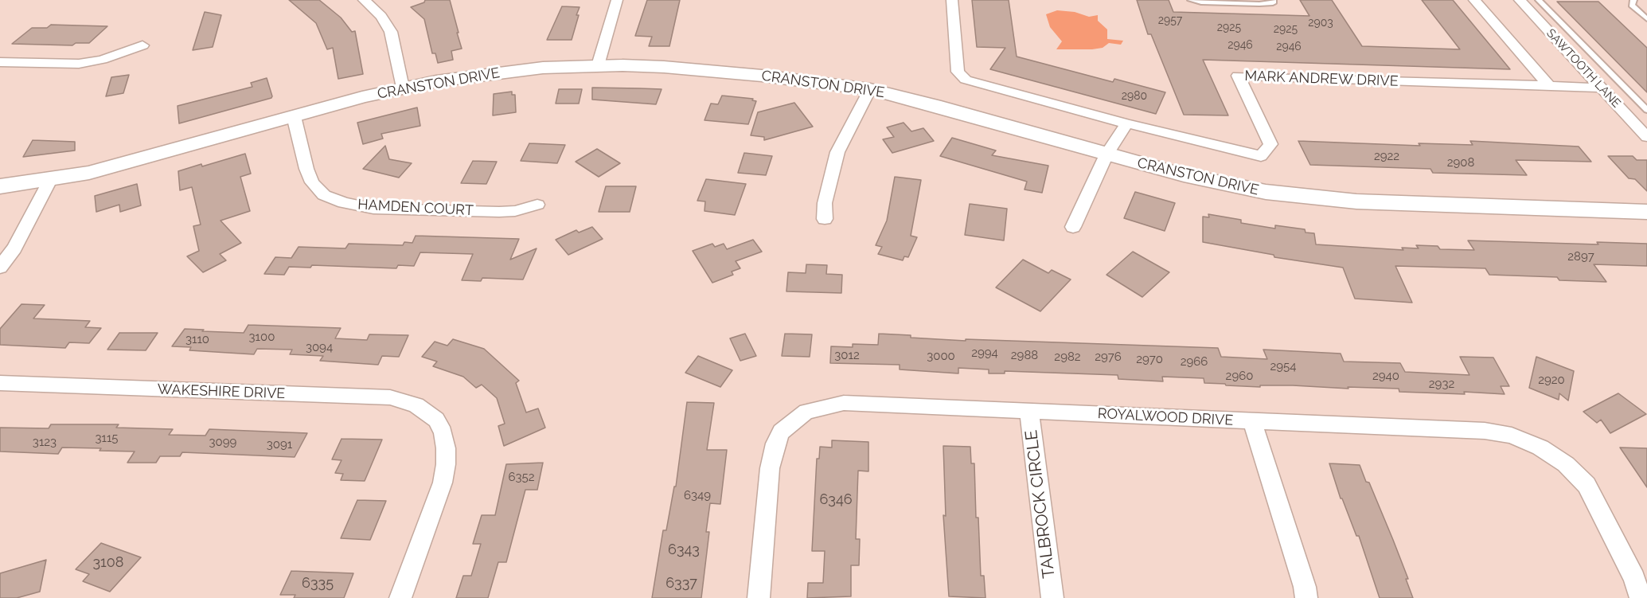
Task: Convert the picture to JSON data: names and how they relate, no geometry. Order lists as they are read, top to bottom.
{
  "streets": {
    "street": [
      "SAWTOOTH LANE",
      "MARK ANDREW DRIVE",
      "CRANSTON DRIVE",
      "HAMDEN COURT",
      "WAKESHIRE DRIVE",
      "ROYALWOOD DRIVE",
      "TALBROCK CIRCLE"
    ]
  },
  "crossings": [
    ["SAWTOOTH LANE", "MARK ANDREW DRIVE"],
    ["CRANSTON DRIVE", "HAMDEN COURT"],
    ["ROYALWOOD DRIVE", "TALBROCK CIRCLE"]
  ],
  "house_numbers": [
    "2957",
    "2903",
    "2925",
    "2925",
    "2946",
    "2946",
    "2980",
    "2922",
    "2908",
    "2897",
    "3100",
    "3110",
    "3094",
    "2994",
    "3012",
    "2988",
    "3000",
    "2982",
    "2976",
    "2970",
    "2966",
    "2954",
    "2960",
    "2940",
    "2920",
    "2932",
    "3115",
    "3123",
    "3099",
    "3091",
    "6352",
    "6349",
    "6346",
    "6343",
    "3108",
    "6335",
    "6337"
  ]
}
